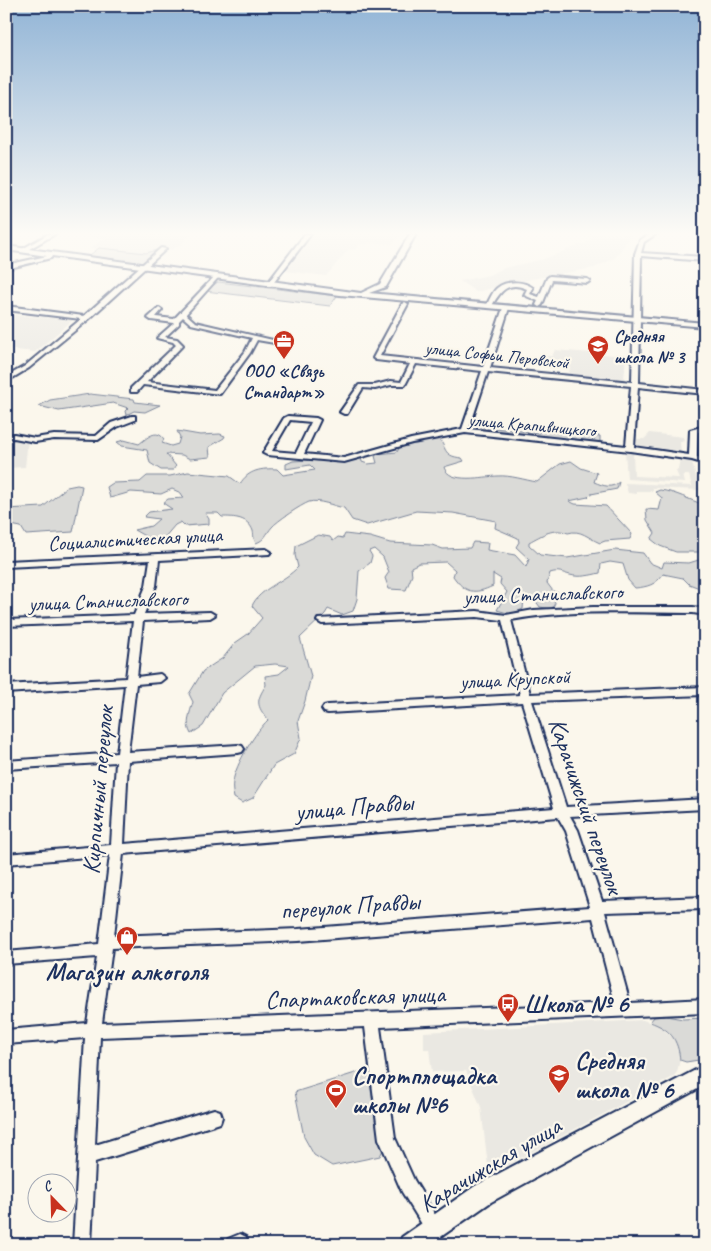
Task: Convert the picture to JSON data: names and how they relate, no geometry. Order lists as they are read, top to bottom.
{
  "streets": {
    "main road": ["Карачижская улица"],
    "street": [
      "улица Софьи Перовской",
      "улица Крапивницкого",
      "Социалистическая улица",
      "улица Станиславского",
      "улица Крупской",
      "Кирпичный переулок",
      "Карачижский переулок",
      "улица Правды",
      "переулок Правды",
      "Спартаковская улица"
    ]
  },
  "crossings": [
    ["Социалистическая улица", "Кирпичный переулок"],
    ["улица Станиславского", "Кирпичный переулок"],
    ["улица Станиславского", "Карачижский переулок"],
    ["улица Крупской", "Карачижский переулок"],
    ["Кирпичный переулок", "улица Правды"],
    ["Кирпичный переулок", "переулок Правды"],
    ["Кирпичный переулок", "Спартаковская улица"],
    ["Карачижский переулок", "улица Правды"],
    ["Карачижский переулок", "переулок Правды"],
    ["Карачижский переулок", "Спартаковская улица"]
  ],
  "places": {
    "office": ["ООО «Связь Стандарт»"],
    "school or university": ["Средняя школа № 3", "Средняя школа № 6"],
    "shop": ["Магазин алкоголя"],
    "bus stop": ["Школа № 6"],
    "sports": ["Спортплощадка школы №6"]
  },
  "north": "top left"
}
